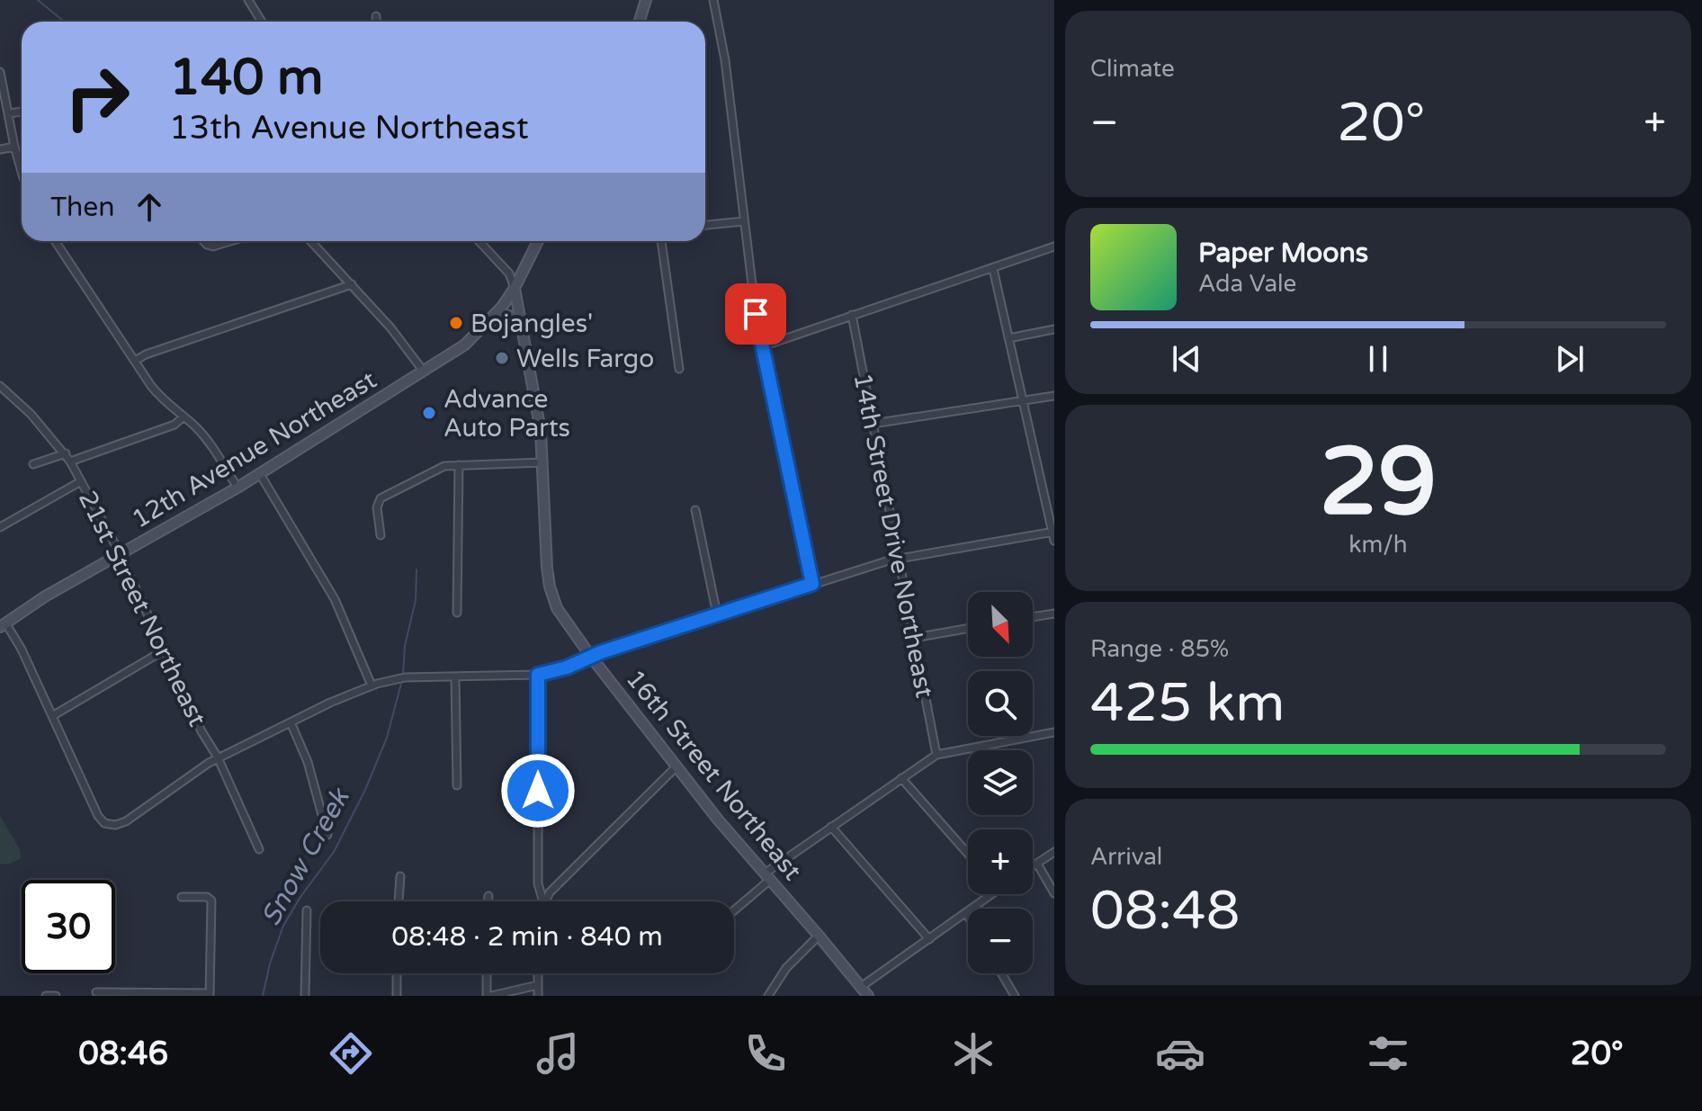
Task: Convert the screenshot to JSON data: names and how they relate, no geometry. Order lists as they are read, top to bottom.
{
  "streets": {
    "main road": ["12th Avenue Northeast", "16th Street Northeast"],
    "street": ["14th Street Drive Northeast", "21st Street Northeast"]
  },
  "crossings": [
    ["12th Avenue Northeast", "21st Street Northeast"],
    ["12th Avenue Northeast", "16th Street Northeast"]
  ],
  "water": ["Snow Creek"],
  "places": ["Bojangles'", "Wells Fargo", "Advance Auto Parts"],
  "north": "bottom right",
  "page": {
    "tile": [
      "Climate",
      ["29", "km/h"],
      ["Range · 85%", "425 km"],
      ["Arrival", "08:48"]
    ],
    "turn": ["140 m", "13th Avenue Northeast"],
    "heat": ["−", "20°", "+"],
    "then": "Then",
    "song": ["Paper Moons", "Ada Vale"],
    "map_buttons": ["+", "−"],
    "limit": "30",
    "trip": "08:48 · 2 min · 840 m",
    "tabs": ["08:46", "20°"]
  }
}
